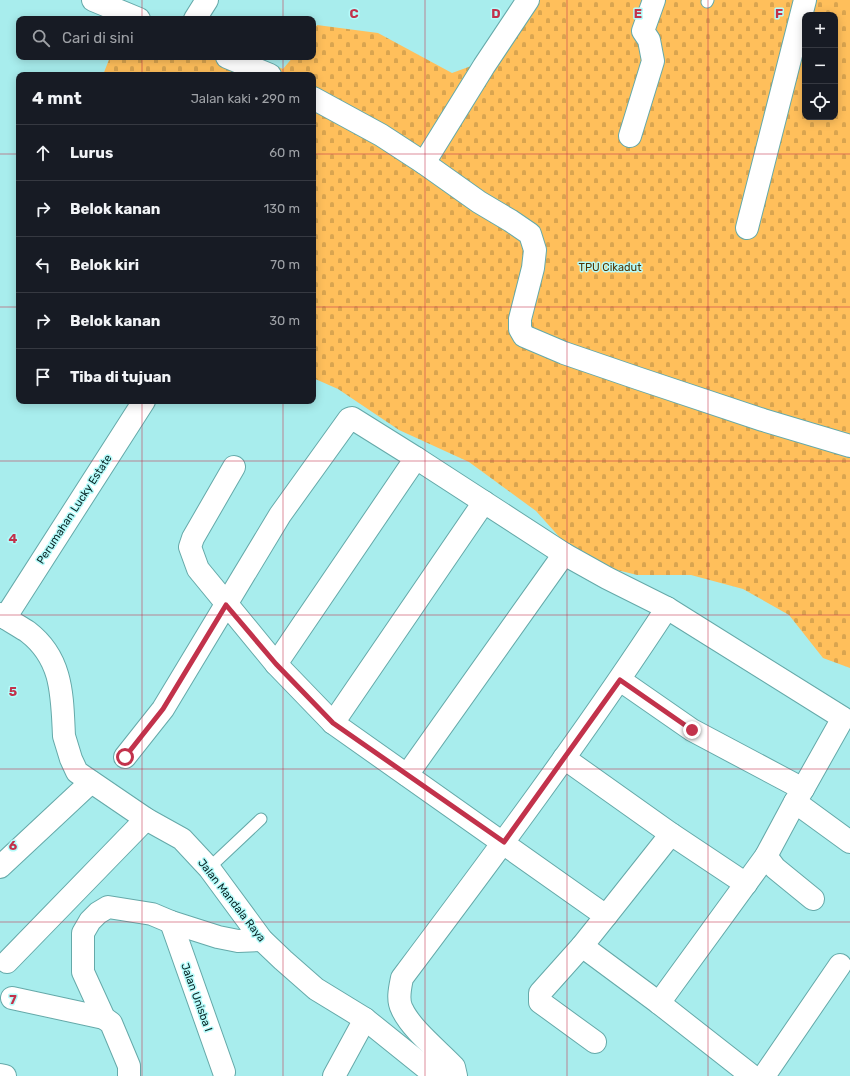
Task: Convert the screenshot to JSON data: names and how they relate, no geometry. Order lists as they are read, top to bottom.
{
  "streets": {
    "street": ["Perumahan Lucky Estate", "Jalan Mandala Raya", "Jalan Unisba I"]
  },
  "crossings": [
    ["Perumahan Lucky Estate", "Jalan Mandala Raya"]
  ],
  "parks": ["TPU Cikadut"],
  "page": {
    "map_buttons": ["+", "−"],
    "search": "Cari di sini",
    "heading": ["4 mnt", "Jalan kaki · 290 m"],
    "list": [
      ["Lurus", "60 m"],
      ["Belok kanan", "130 m"],
      ["Belok kiri", "70 m"],
      ["Belok kanan", "30 m"],
      "Tiba di tujuan"
    ]
  },
  "grid": {
    "columns": [
      "C",
      "D",
      "E",
      "F"
    ],
    "rows": [
      "4",
      "5",
      "6",
      "7"
    ]
  }
}
